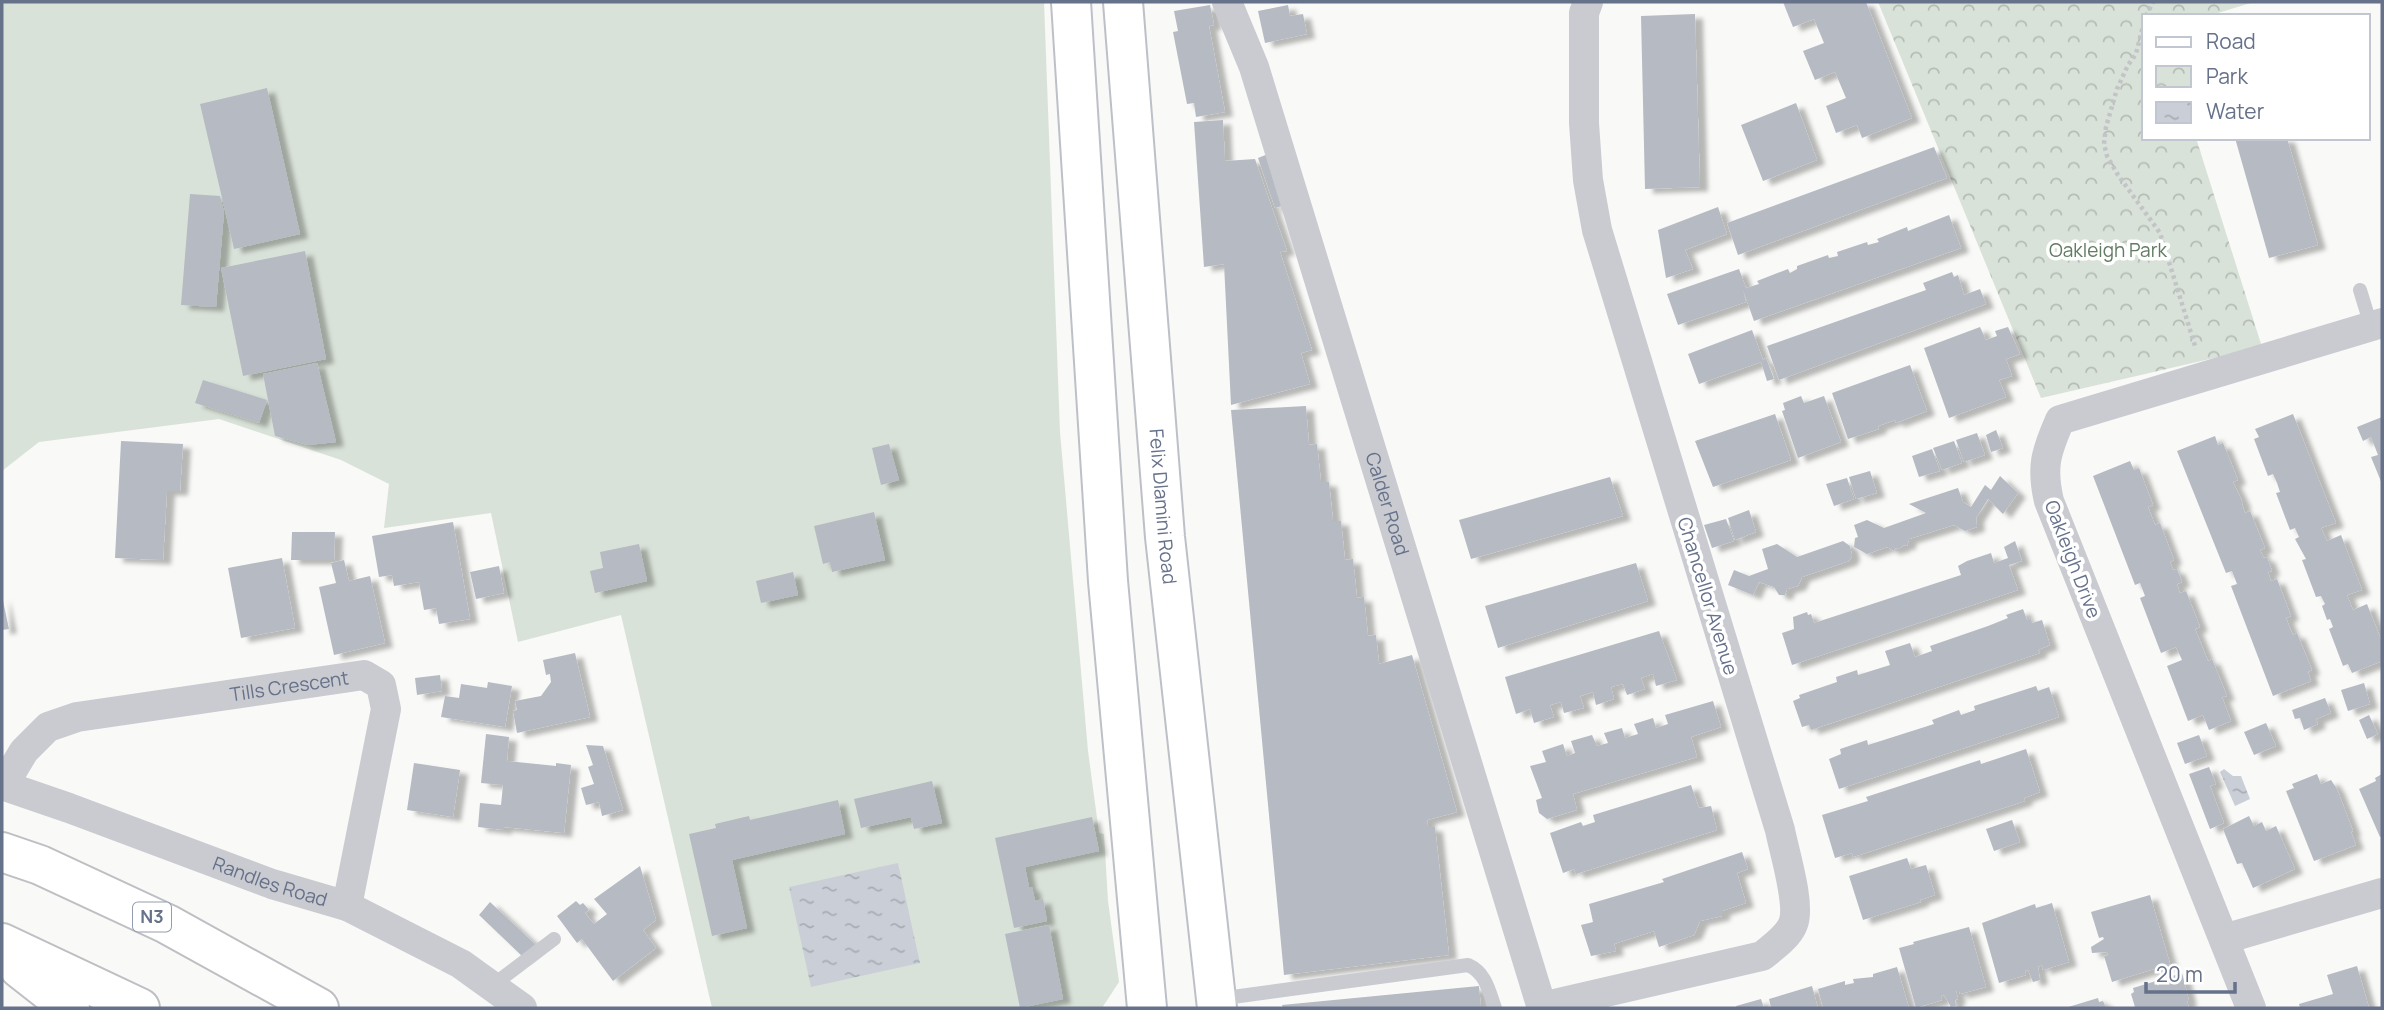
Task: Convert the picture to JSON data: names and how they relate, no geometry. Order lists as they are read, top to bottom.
{
  "streets": {
    "main road": ["Felix Dlamini Road", "N3"],
    "street": [
      "Calder Road",
      "Oakleigh Drive",
      "Chancellor Avenue",
      "Tills Crescent",
      "Randles Road"
    ]
  },
  "crossings": [
    ["Calder Road", "Chancellor Avenue"],
    ["Tills Crescent", "Randles Road"]
  ],
  "parks": ["Oakleigh Park"],
  "legend": ["Road", "Park", "Water"],
  "scale_bar": "20 m"
}
